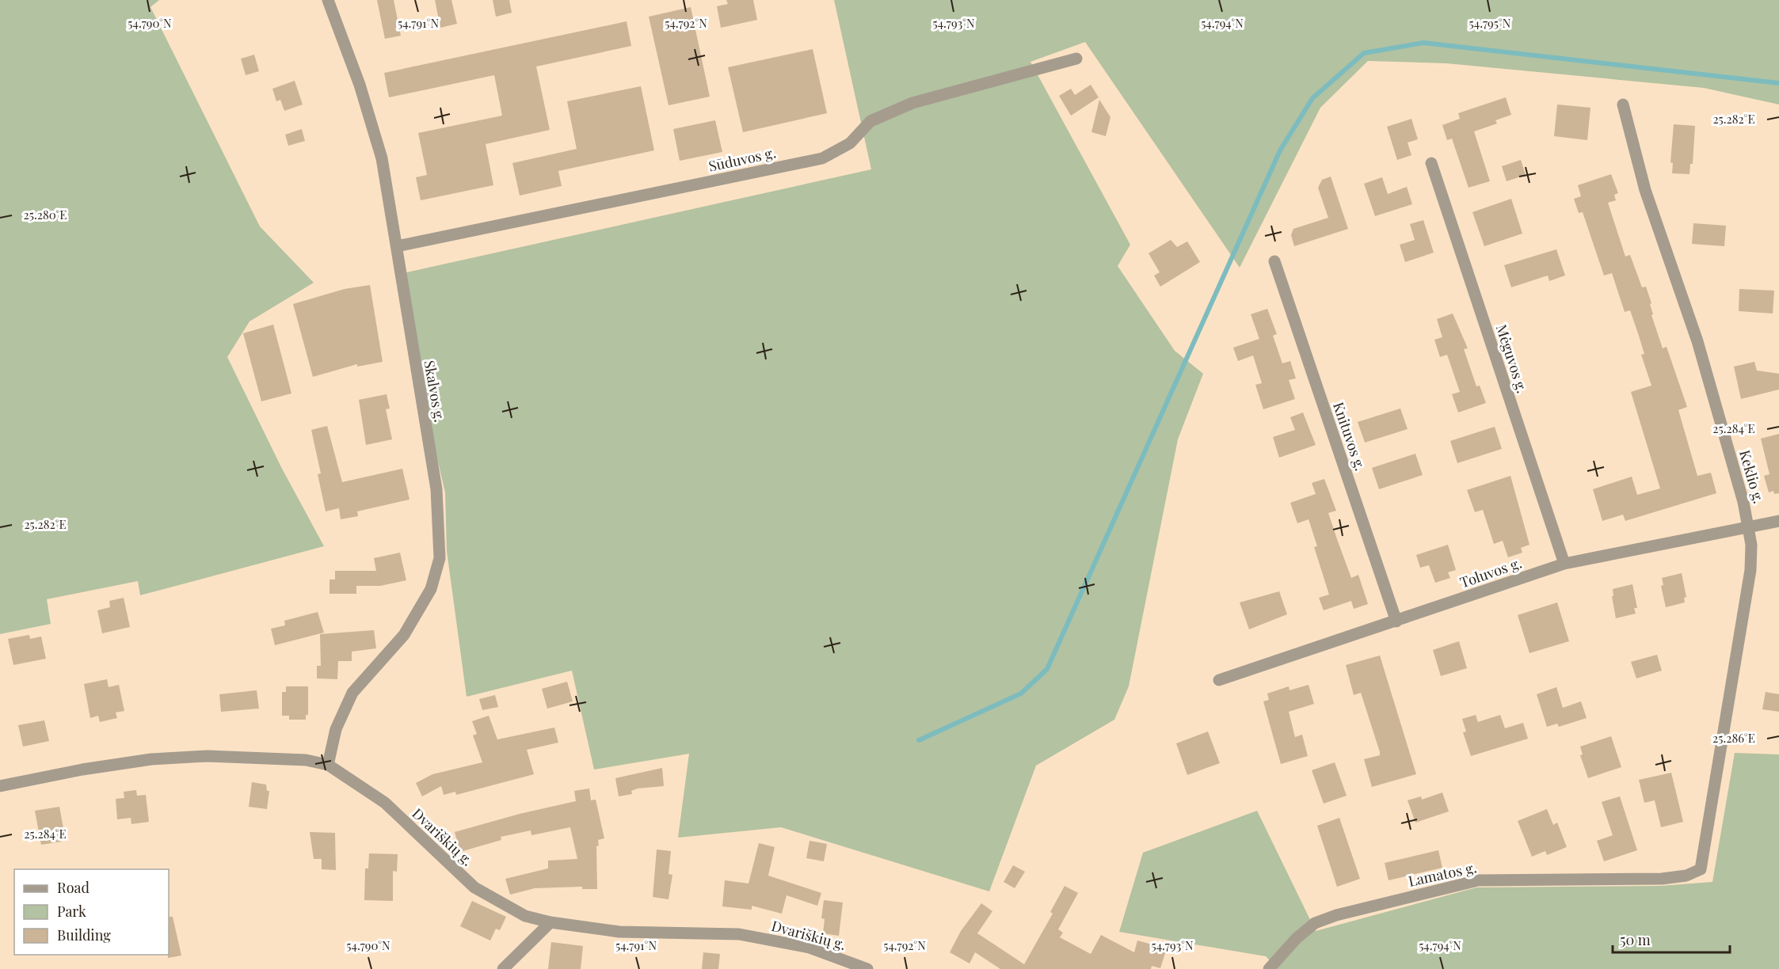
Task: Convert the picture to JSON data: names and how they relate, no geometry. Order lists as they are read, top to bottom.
{
  "streets": {
    "street": [
      "Sūduvos g.",
      "Mėguvos g.",
      "Skalvos g.",
      "Knituvos g.",
      "Keklio g.",
      "Toluvos g.",
      "Dvariškių g.",
      "Lamatos g."
    ]
  },
  "crossings": [
    ["Sūduvos g.", "Skalvos g."],
    ["Mėguvos g.", "Toluvos g."],
    ["Skalvos g.", "Dvariškių g."],
    ["Knituvos g.", "Toluvos g."],
    ["Keklio g.", "Toluvos g."],
    ["Keklio g.", "Lamatos g."]
  ],
  "legend": ["Road", "Park", "Building"],
  "scale_bar": "50 m",
  "coordinates": [
    "54.790°N",
    "54.791°N",
    "54.792°N",
    "54.793°N",
    "54.794°N",
    "54.795°N",
    "25.282°E",
    "25.280°E",
    "25.284°E",
    "25.286°E"
  ]
}
